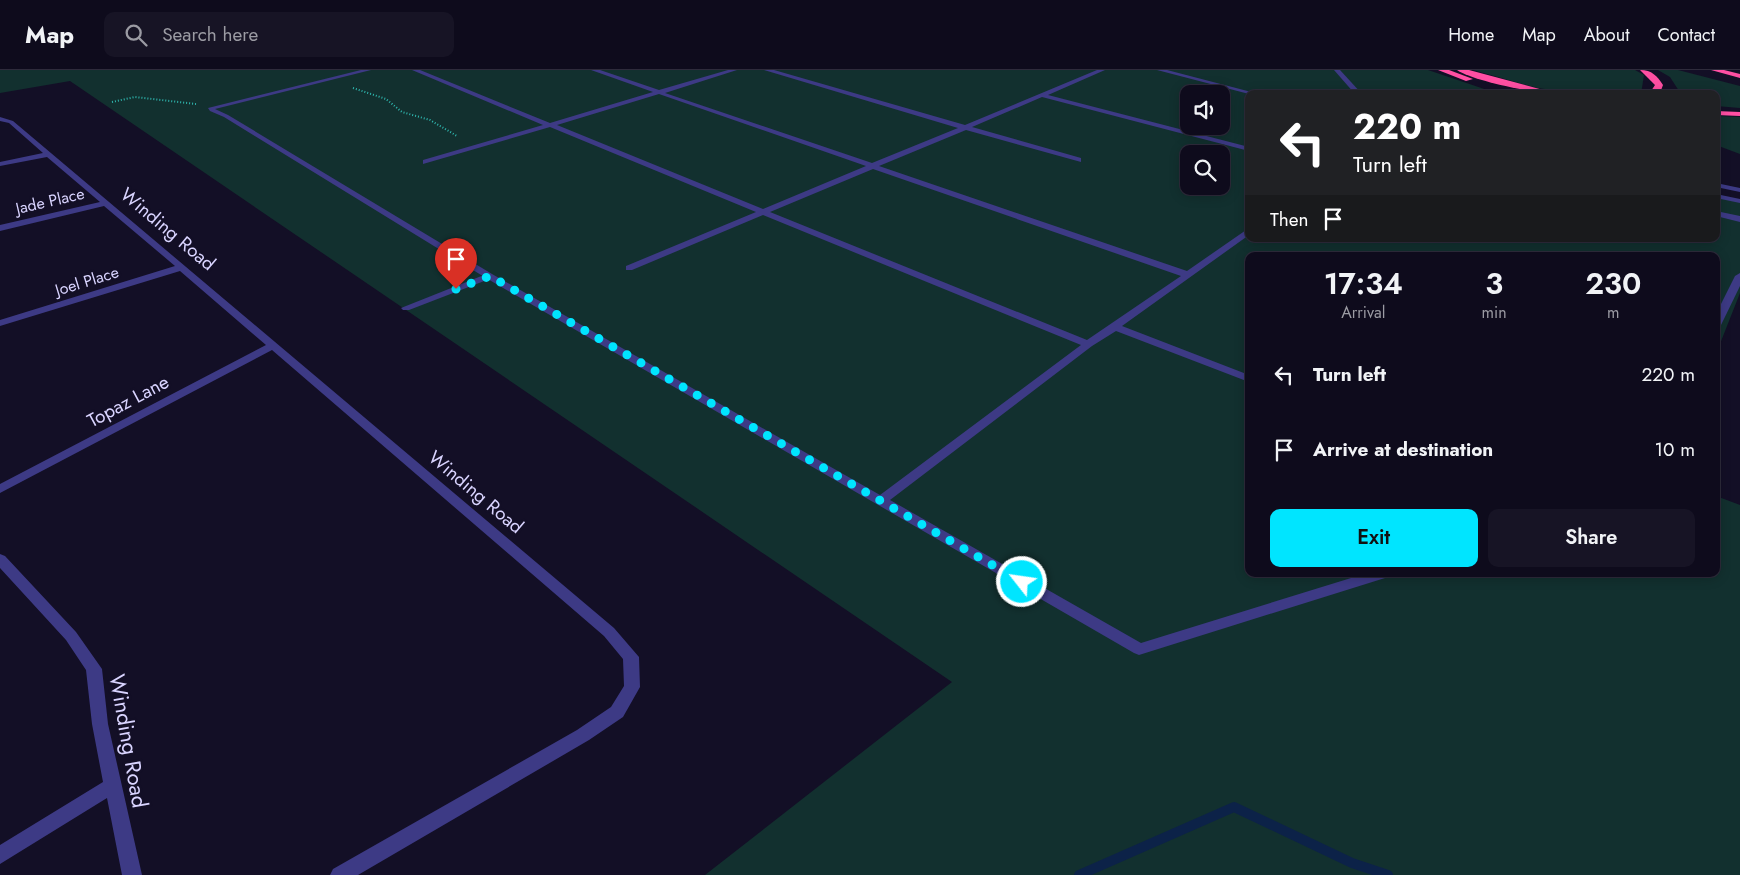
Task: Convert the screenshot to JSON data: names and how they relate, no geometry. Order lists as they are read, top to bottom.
{
  "streets": {
    "street": [
      "Jade Place",
      "Winding Road",
      "Joel Place",
      "Topaz Lane"
    ]
  },
  "crossings": [
    ["Jade Place", "Winding Road"],
    ["Winding Road", "Joel Place"],
    ["Winding Road", "Topaz Lane"]
  ],
  "page": {
    "header": "Map",
    "search": "Search here",
    "nav": [
      "Home",
      "Map",
      "About",
      "Contact"
    ],
    "turn": ["220 m", "Turn left"],
    "then": "Then",
    "eta": [
      "17:34",
      "Arrival",
      "3",
      "min",
      "230",
      "m"
    ],
    "list": [
      {
        "name": "Turn left",
        "value": "220 m"
      },
      {
        "name": "Arrive at destination",
        "value": "10 m"
      }
    ],
    "buttons": ["Exit", "Share"]
  }
}
